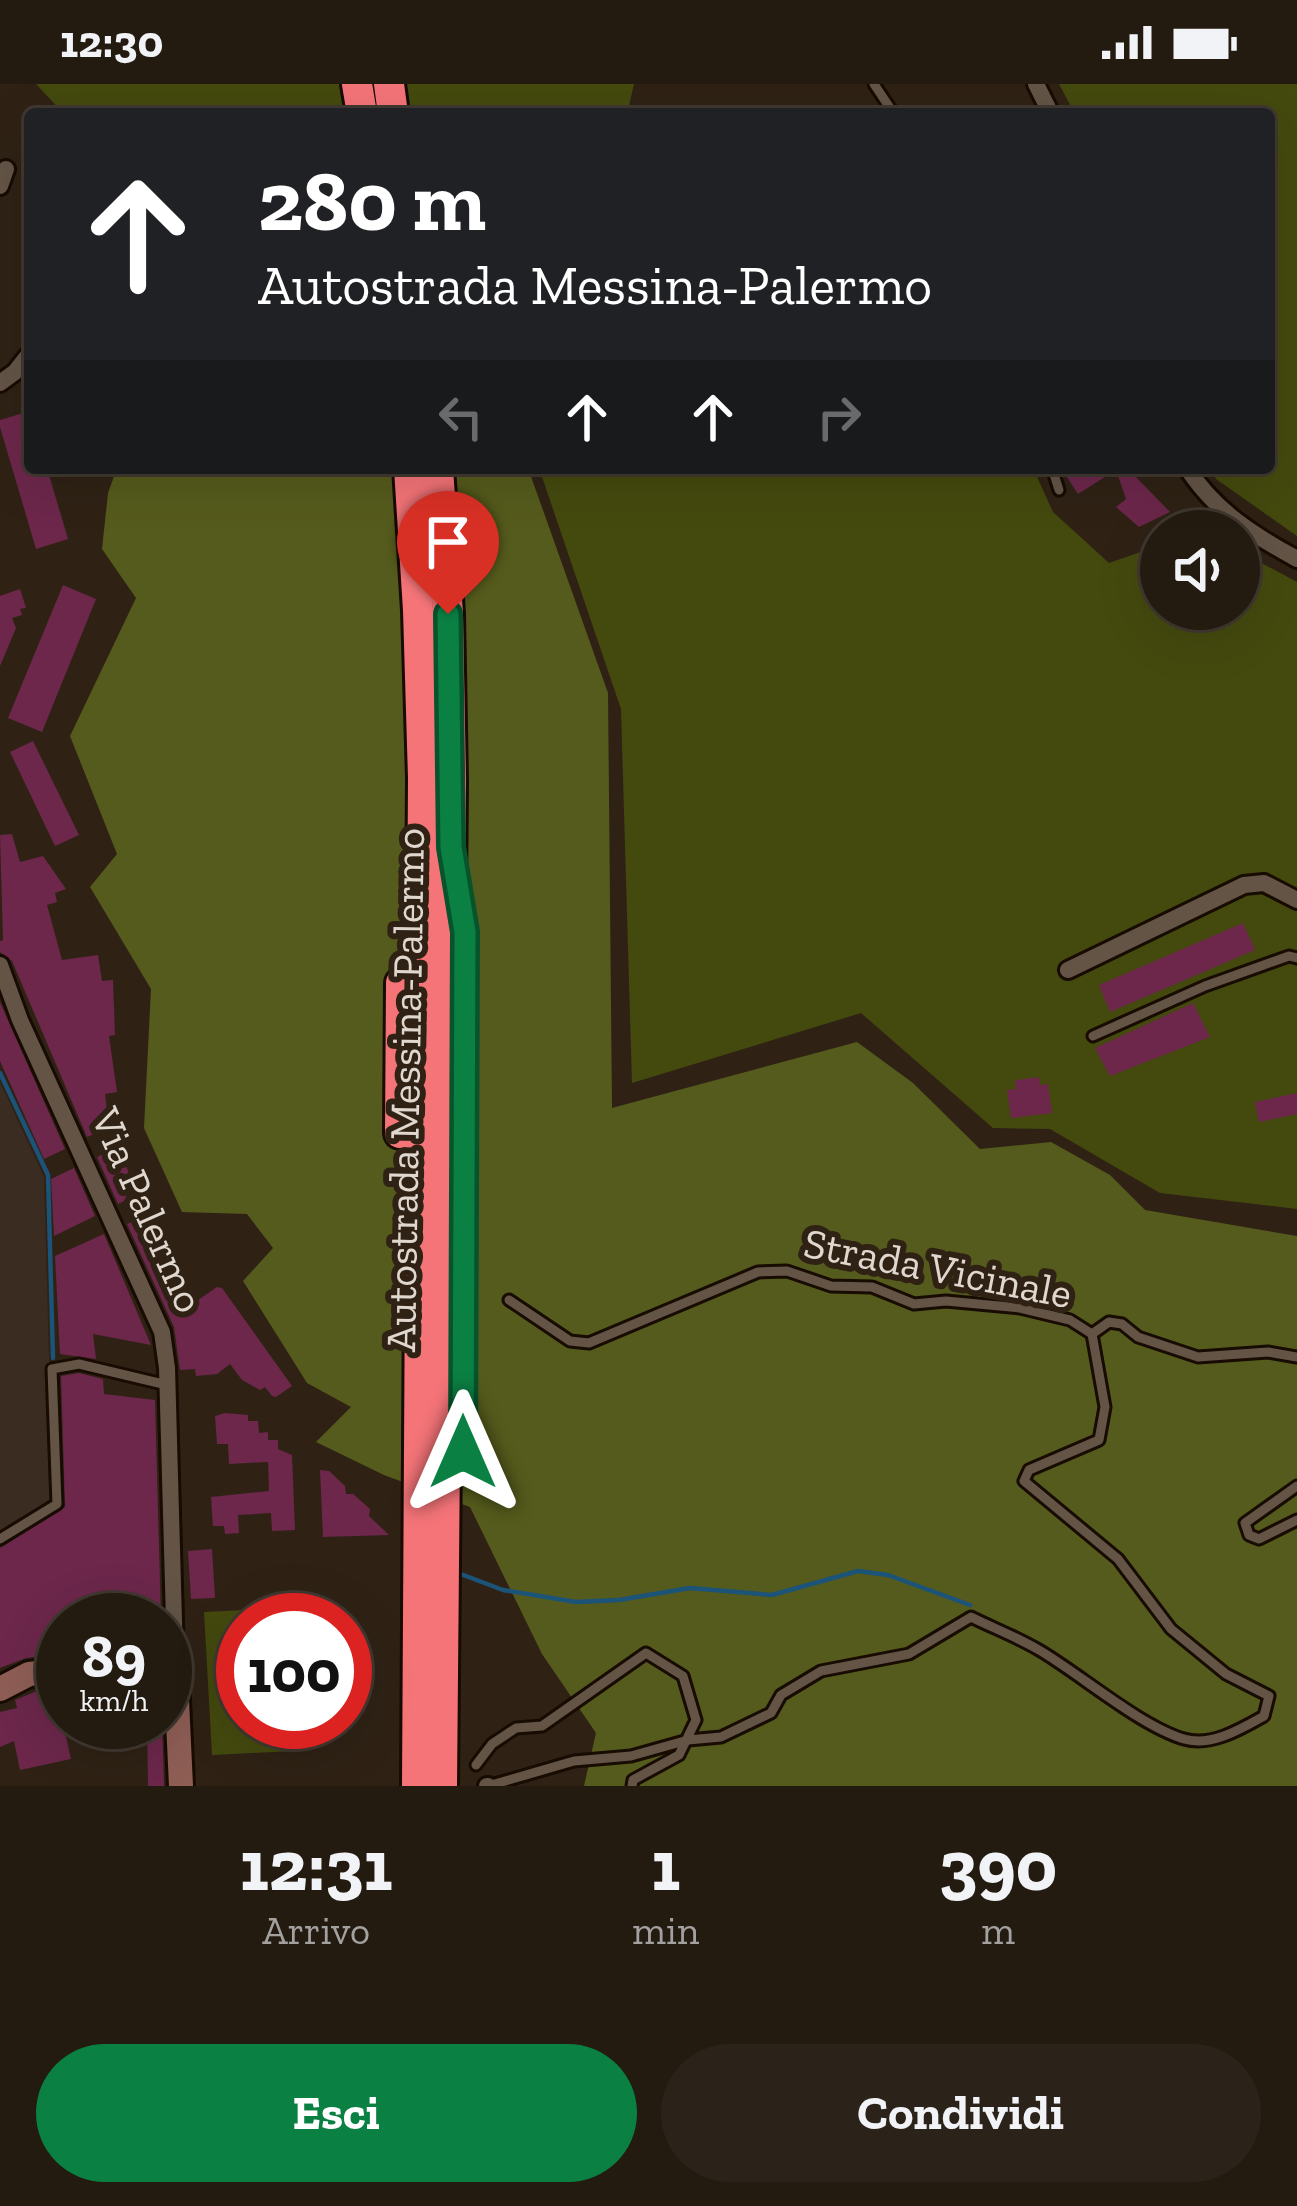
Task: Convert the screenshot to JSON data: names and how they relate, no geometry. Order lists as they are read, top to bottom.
{
  "streets": {
    "highway": ["Autostrada Messina-Palermo"],
    "main road": ["Via Palermo"],
    "lane": ["Strada Vicinale"]
  },
  "page": {
    "status": "12:30",
    "turn": ["280 m", "Autostrada Messina-Palermo"],
    "speed": "89 km/h",
    "limit": "100",
    "eta": [
      "12:31",
      "Arrivo",
      "1",
      "min",
      "390",
      "m"
    ],
    "buttons": ["Esci", "Condividi"]
  }
}
